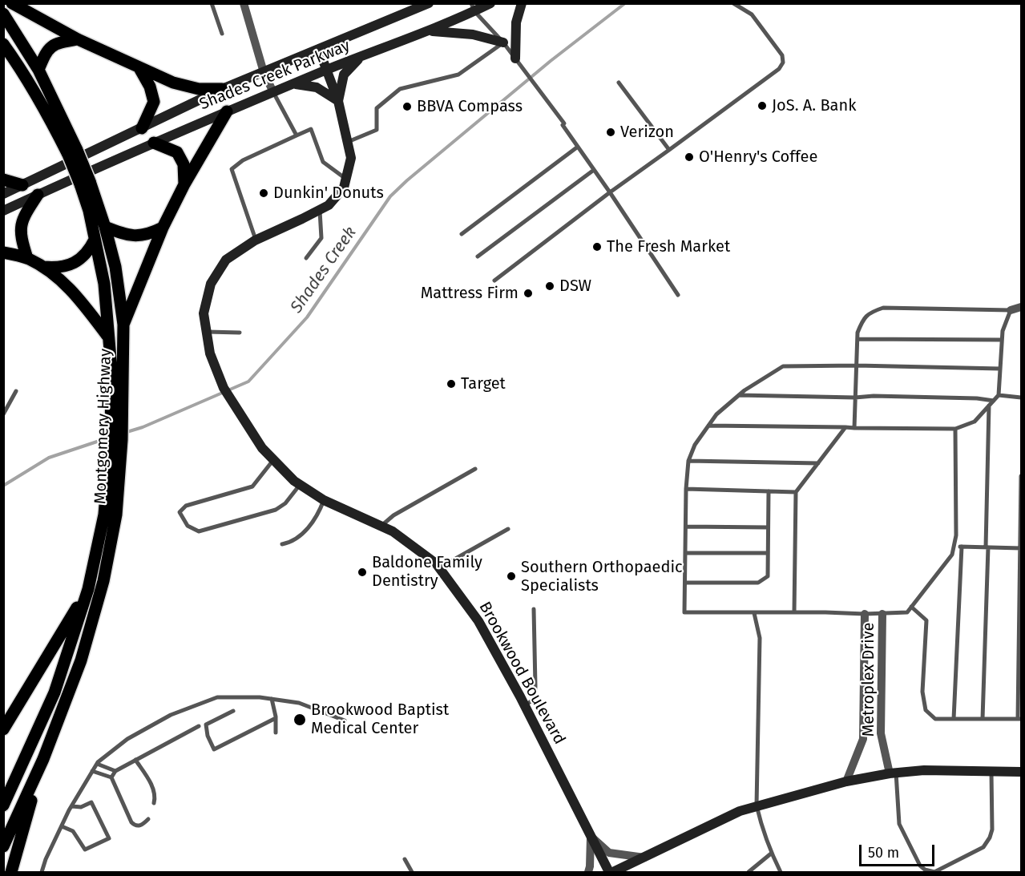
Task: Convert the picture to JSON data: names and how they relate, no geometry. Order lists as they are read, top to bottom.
{
  "streets": {
    "main road": ["Montgomery Highway"],
    "street": ["Shades Creek Parkway", "Brookwood Boulevard", "Metroplex Drive"]
  },
  "crossings": [
    ["Shades Creek Parkway", "Montgomery Highway"],
    ["Shades Creek Parkway", "Brookwood Boulevard"]
  ],
  "water": ["Shades Creek"],
  "places": [
    "JoS. A. Bank",
    "BBVA Compass",
    "Verizon",
    "O'Henry's Coffee",
    "Dunkin' Donuts",
    "The Fresh Market",
    "DSW",
    "Mattress Firm",
    "Target",
    "Baldone Family Dentistry",
    "Southern Orthopaedic Specialists",
    "Brookwood Baptist Medical Center"
  ],
  "scale_bar": "50 m"
}
